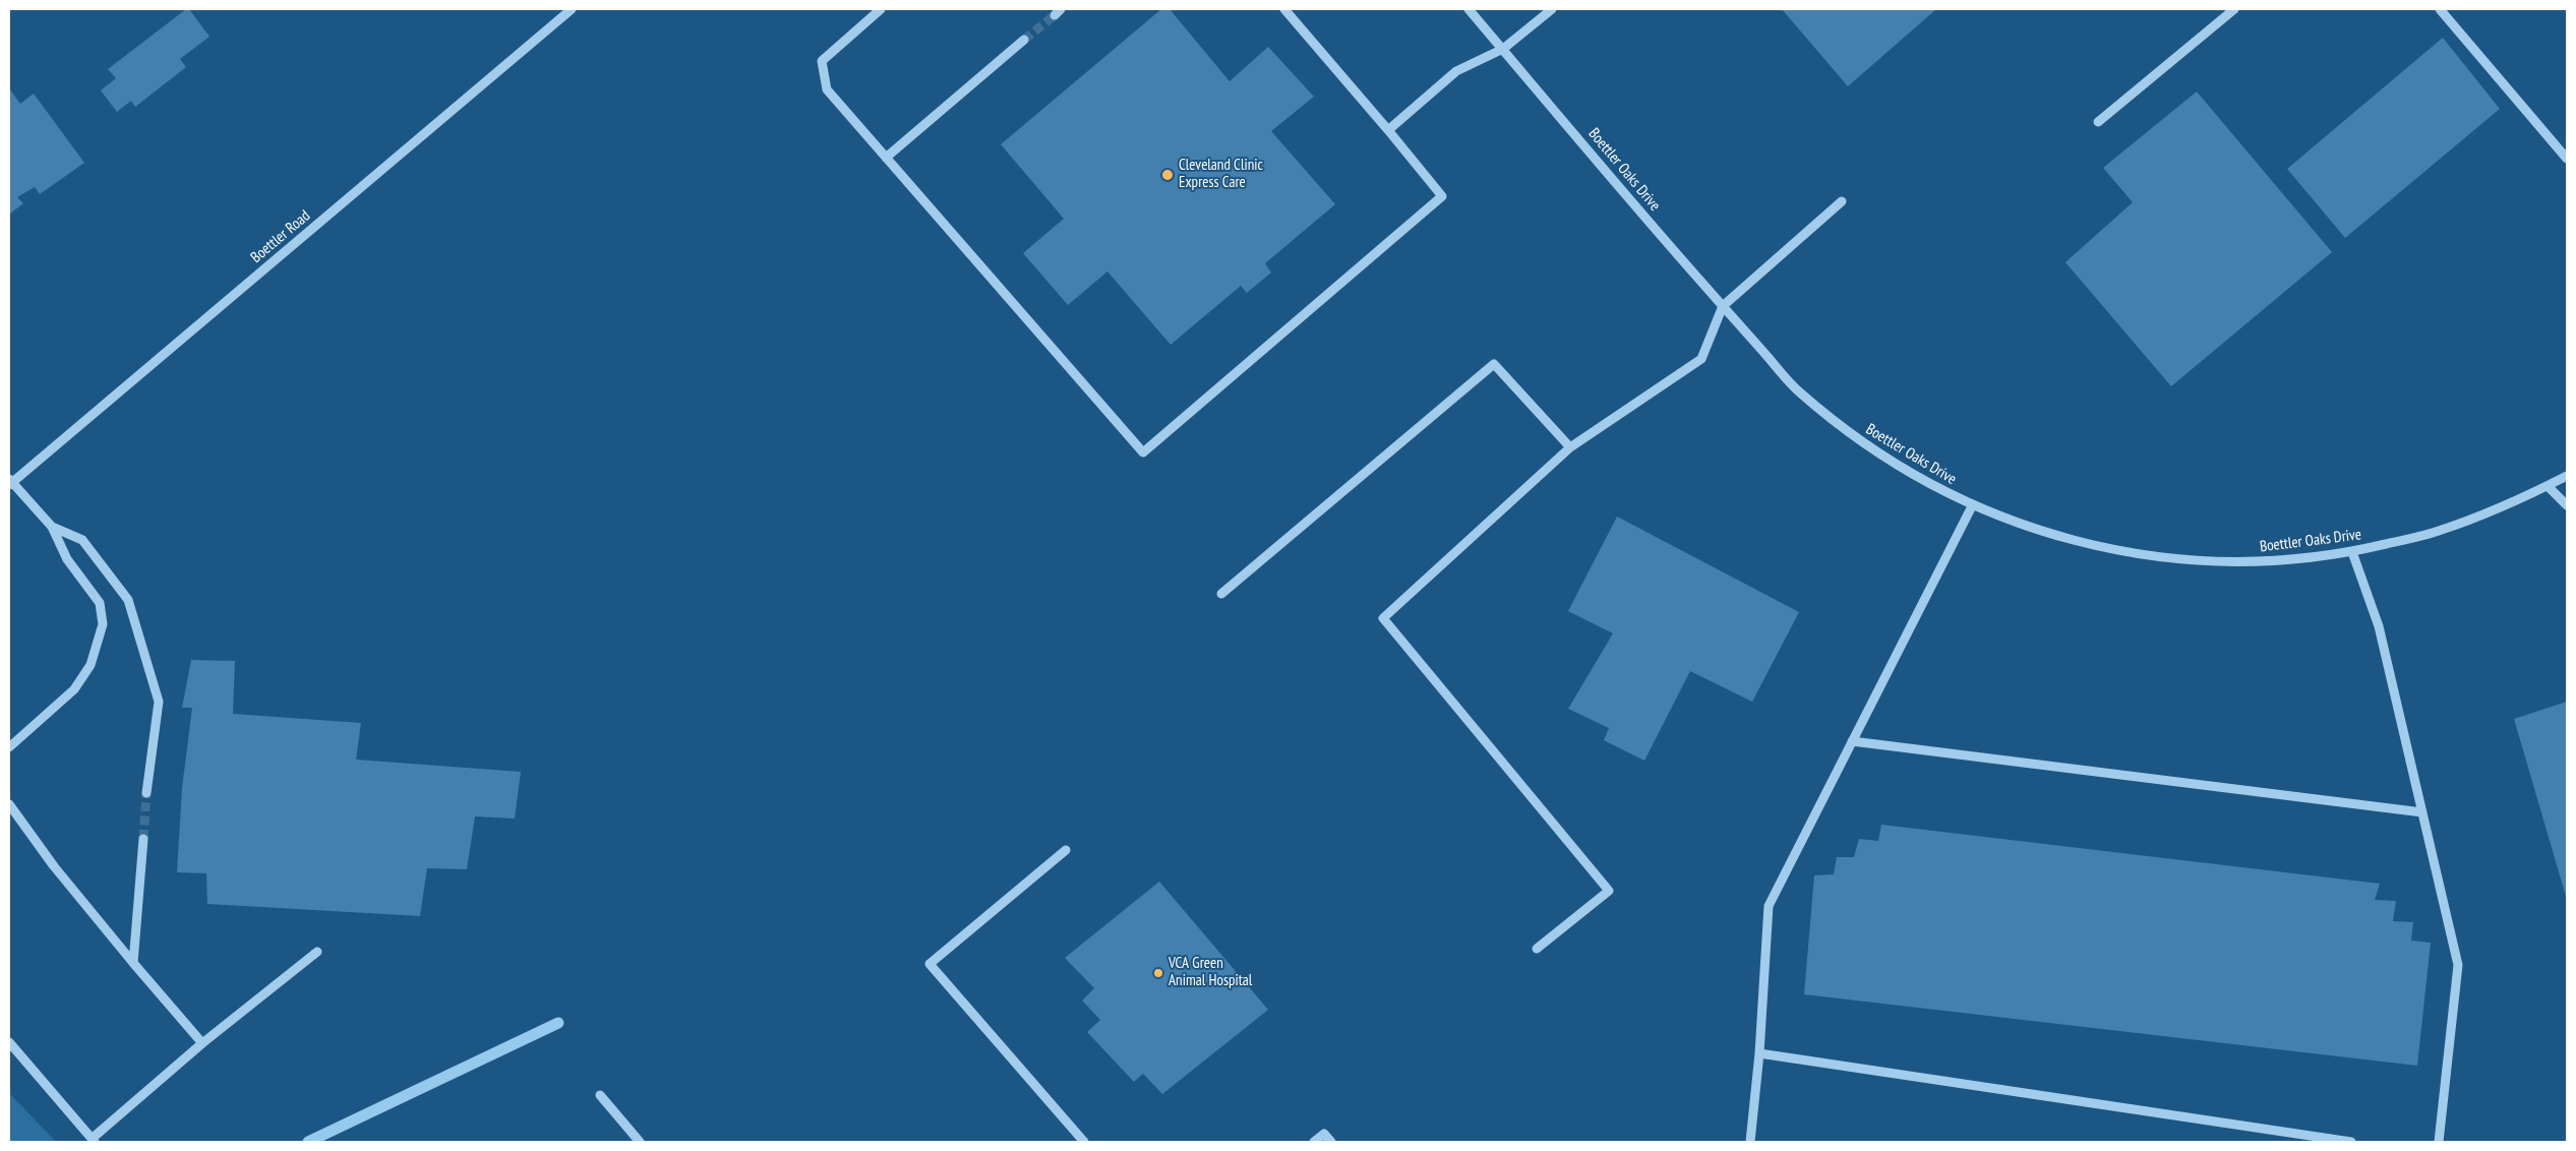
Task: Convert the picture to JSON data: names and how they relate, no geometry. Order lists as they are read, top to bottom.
{
  "streets": {
    "street": ["Boettler Oaks Drive", "Boettler Road"]
  },
  "places": ["Cleveland Clinic Express Care", "VCA Green Animal Hospital"]
}
